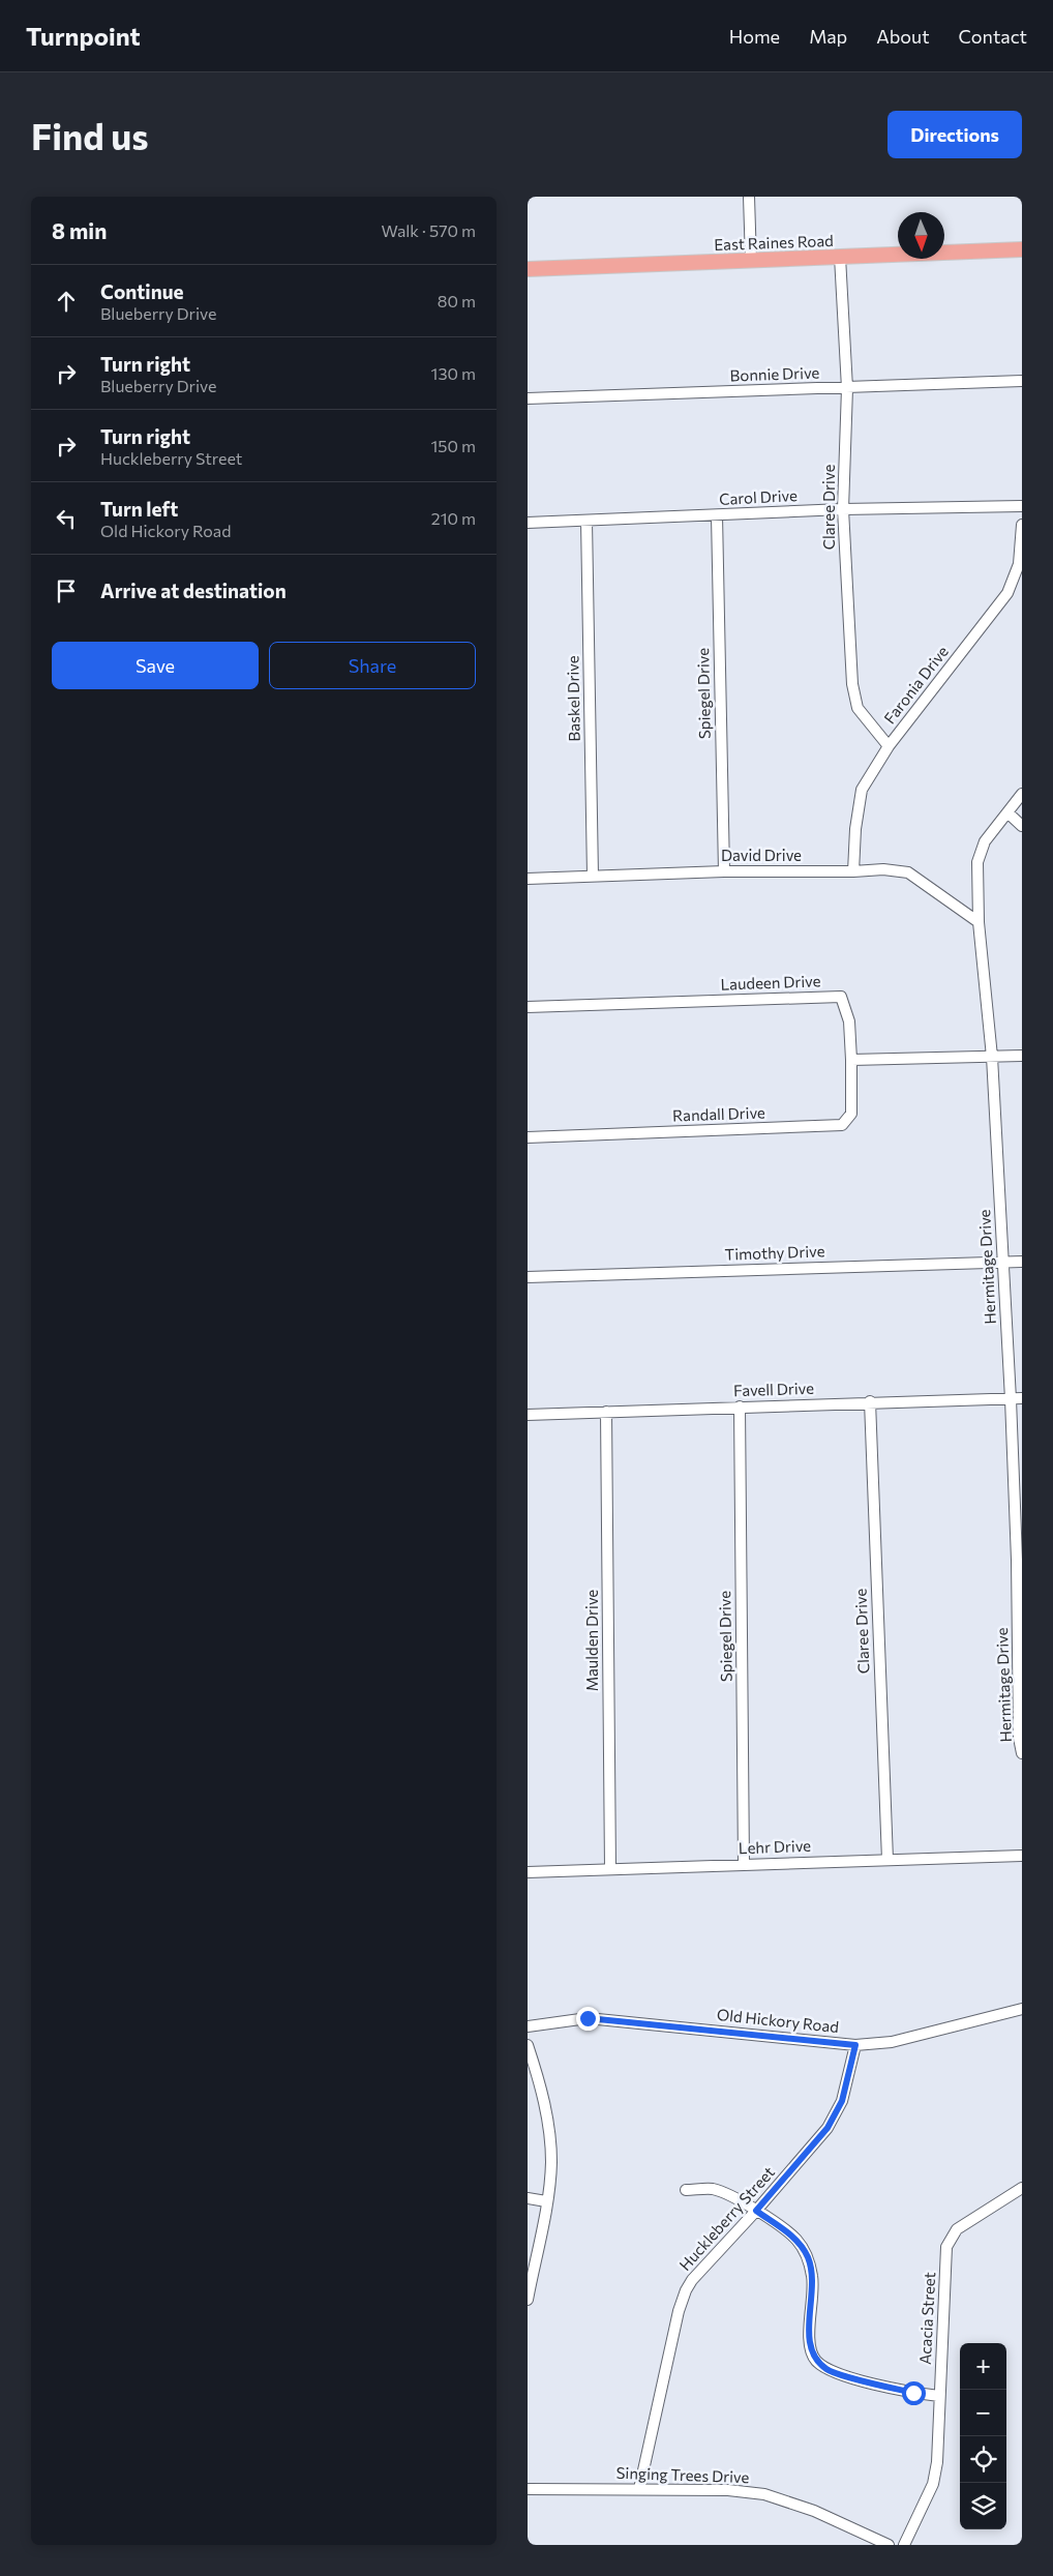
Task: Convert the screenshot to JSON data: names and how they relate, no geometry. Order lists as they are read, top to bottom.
{
  "streets": {
    "main road": ["East Raines Road"],
    "street": [
      "Bonnie Drive",
      "Carol Drive",
      "Claree Drive",
      "Faronia Drive",
      "Spiegel Drive",
      "Baskel Drive",
      "David Drive",
      "Laudeen Drive",
      "Randall Drive",
      "Timothy Drive",
      "Hermitage Drive",
      "Favell Drive",
      "Maulden Drive",
      "Lehr Drive",
      "Old Hickory Road",
      "Huckleberry Street",
      "Acacia Street",
      "Singing Trees Drive"
    ]
  },
  "crossings": [
    ["East Raines Road", "Claree Drive"],
    ["Bonnie Drive", "Claree Drive"],
    ["Carol Drive", "Claree Drive"],
    ["Carol Drive", "Spiegel Drive"],
    ["Carol Drive", "Baskel Drive"],
    ["Claree Drive", "Faronia Drive"],
    ["Claree Drive", "Favell Drive"],
    ["Claree Drive", "Lehr Drive"],
    ["Faronia Drive", "David Drive"],
    ["Spiegel Drive", "David Drive"],
    ["Spiegel Drive", "Favell Drive"],
    ["Spiegel Drive", "Lehr Drive"],
    ["Baskel Drive", "David Drive"],
    ["David Drive", "Hermitage Drive"],
    ["Laudeen Drive", "Randall Drive"],
    ["Timothy Drive", "Hermitage Drive"],
    ["Hermitage Drive", "Favell Drive"],
    ["Favell Drive", "Maulden Drive"],
    ["Maulden Drive", "Lehr Drive"],
    ["Old Hickory Road", "Huckleberry Street"],
    ["Huckleberry Street", "Singing Trees Drive"]
  ],
  "north": "bottom",
  "page": {
    "header": "Turnpoint",
    "nav": [
      "Home",
      "Map",
      "About",
      "Contact"
    ],
    "buttons": [
      "Directions",
      ["Save", "Share"]
    ],
    "title": "Find us",
    "heading": ["8 min", "Walk · 570 m"],
    "list": [
      ["Continue", "Blueberry Drive", "80 m"],
      ["Turn right", "Blueberry Drive", "130 m"],
      ["Turn right", "Huckleberry Street", "150 m"],
      ["Turn left", "Old Hickory Road", "210 m"],
      "Arrive at destination"
    ],
    "map_buttons": ["+", "−"]
  }
}
